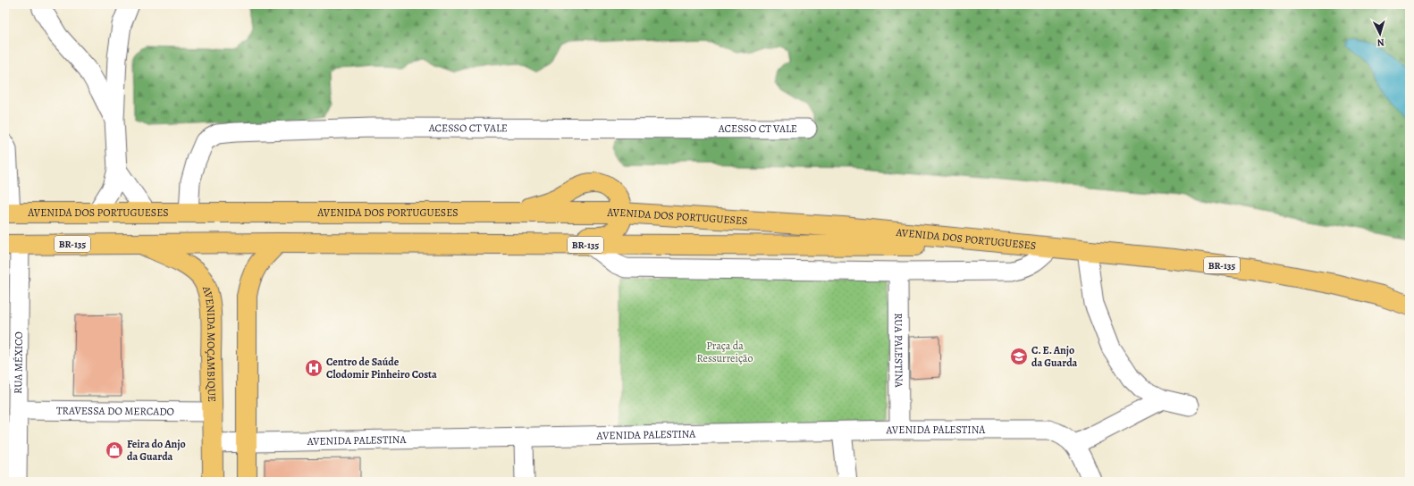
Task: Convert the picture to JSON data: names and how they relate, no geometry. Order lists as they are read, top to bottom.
{
  "streets": {
    "main road": ["AVENIDA DOS PORTUGUESES", "BR-135", "AVENIDA MOÇAMBIQUE"],
    "street": [
      "ACESSO CT VALE",
      "RUA PALESTINA",
      "RUA MÉXICO",
      "TRAVESSA DO MERCADO",
      "AVENIDA PALESTINA"
    ]
  },
  "crossings": [
    ["ACESSO CT VALE", "AVENIDA DOS PORTUGUESES"],
    ["AVENIDA DOS PORTUGUESES", "BR-135"],
    ["AVENIDA DOS PORTUGUESES", "AVENIDA MOÇAMBIQUE"],
    ["AVENIDA DOS PORTUGUESES", "RUA MÉXICO"],
    ["AVENIDA MOÇAMBIQUE", "TRAVESSA DO MERCADO"],
    ["AVENIDA MOÇAMBIQUE", "AVENIDA PALESTINA"],
    ["RUA PALESTINA", "AVENIDA PALESTINA"],
    ["RUA MÉXICO", "TRAVESSA DO MERCADO"]
  ],
  "parks": ["Praça da Ressurreição"],
  "places": {
    "school or university": ["C. E. Anjo da Guarda"],
    "hospital": ["Centro de Saúde Clodomir Pinheiro Costa"],
    "shop": ["Feira do Anjo da Guarda"]
  },
  "north": "bottom"
}
